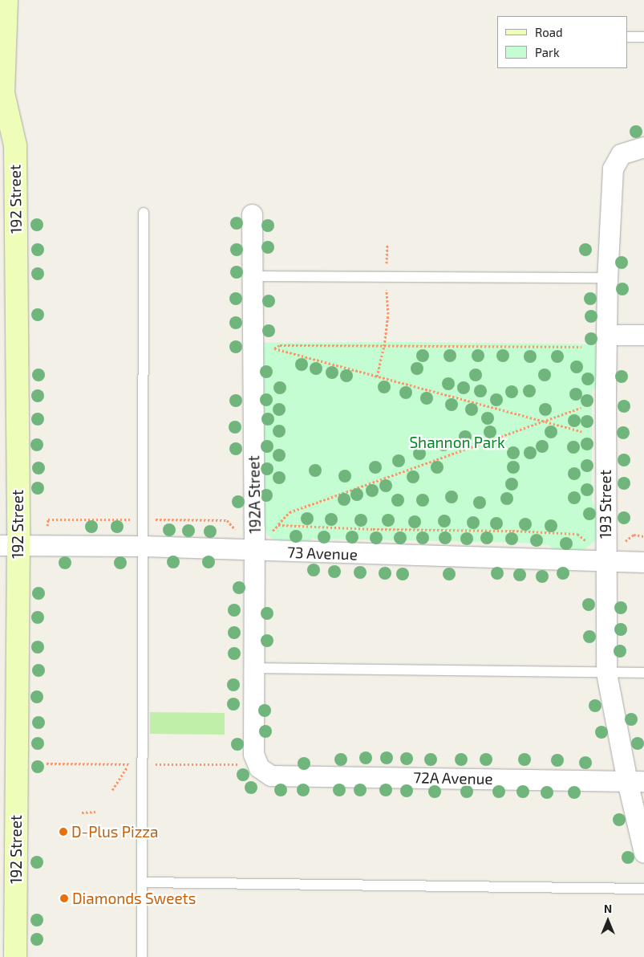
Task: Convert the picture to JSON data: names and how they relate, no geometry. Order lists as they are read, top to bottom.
{
  "streets": {
    "main road": ["192 Street"],
    "street": [
      "192A Street",
      "193 Street",
      "73 Avenue",
      "72A Avenue"
    ]
  },
  "crossings": [
    ["192 Street", "73 Avenue"],
    ["192A Street", "73 Avenue"],
    ["192A Street", "72A Avenue"],
    ["193 Street", "73 Avenue"],
    ["193 Street", "72A Avenue"]
  ],
  "parks": ["Shannon Park"],
  "places": ["D-Plus Pizza", "Diamonds Sweets"],
  "legend": ["Road", "Park"],
  "north": "top"
}
